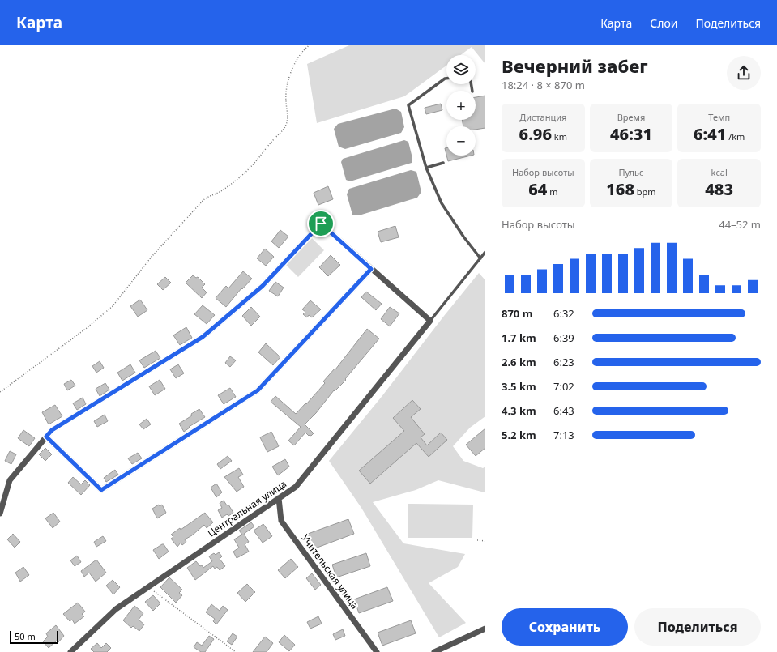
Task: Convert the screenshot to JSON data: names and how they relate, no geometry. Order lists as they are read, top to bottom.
{
  "streets": {
    "street": ["Центральная улица", "Учительская улица"]
  },
  "crossings": [
    ["Центральная улица", "Учительская улица"]
  ],
  "scale_bar": "50 m",
  "page": {
    "header": "Карта",
    "nav": ["Карта", "Слои", "Поделиться"],
    "heading": ["Вечерний забег", "18:24 · 8 × 870 m"],
    "map_buttons": ["+", "−"],
    "stats": [
      ["Дистанция", "6.96 km"],
      ["Время", "46:31"],
      ["Темп", "6:41 /km"],
      ["Набор высоты", "64 m"],
      ["Пульс", "168 bpm"],
      ["kcal", "483"]
    ],
    "chart": ["Набор высоты", "44–52 m"],
    "list": [
      {
        "name": "870 m",
        "note": "6:32"
      },
      {
        "name": "1.7 km",
        "note": "6:39"
      },
      {
        "name": "2.6 km",
        "note": "6:23"
      },
      {
        "name": "3.5 km",
        "note": "7:02"
      },
      {
        "name": "4.3 km",
        "note": "6:43"
      },
      {
        "name": "5.2 km",
        "note": "7:13"
      }
    ],
    "buttons": ["Сохранить", "Поделиться"],
    "scale": "50 m"
  }
}
